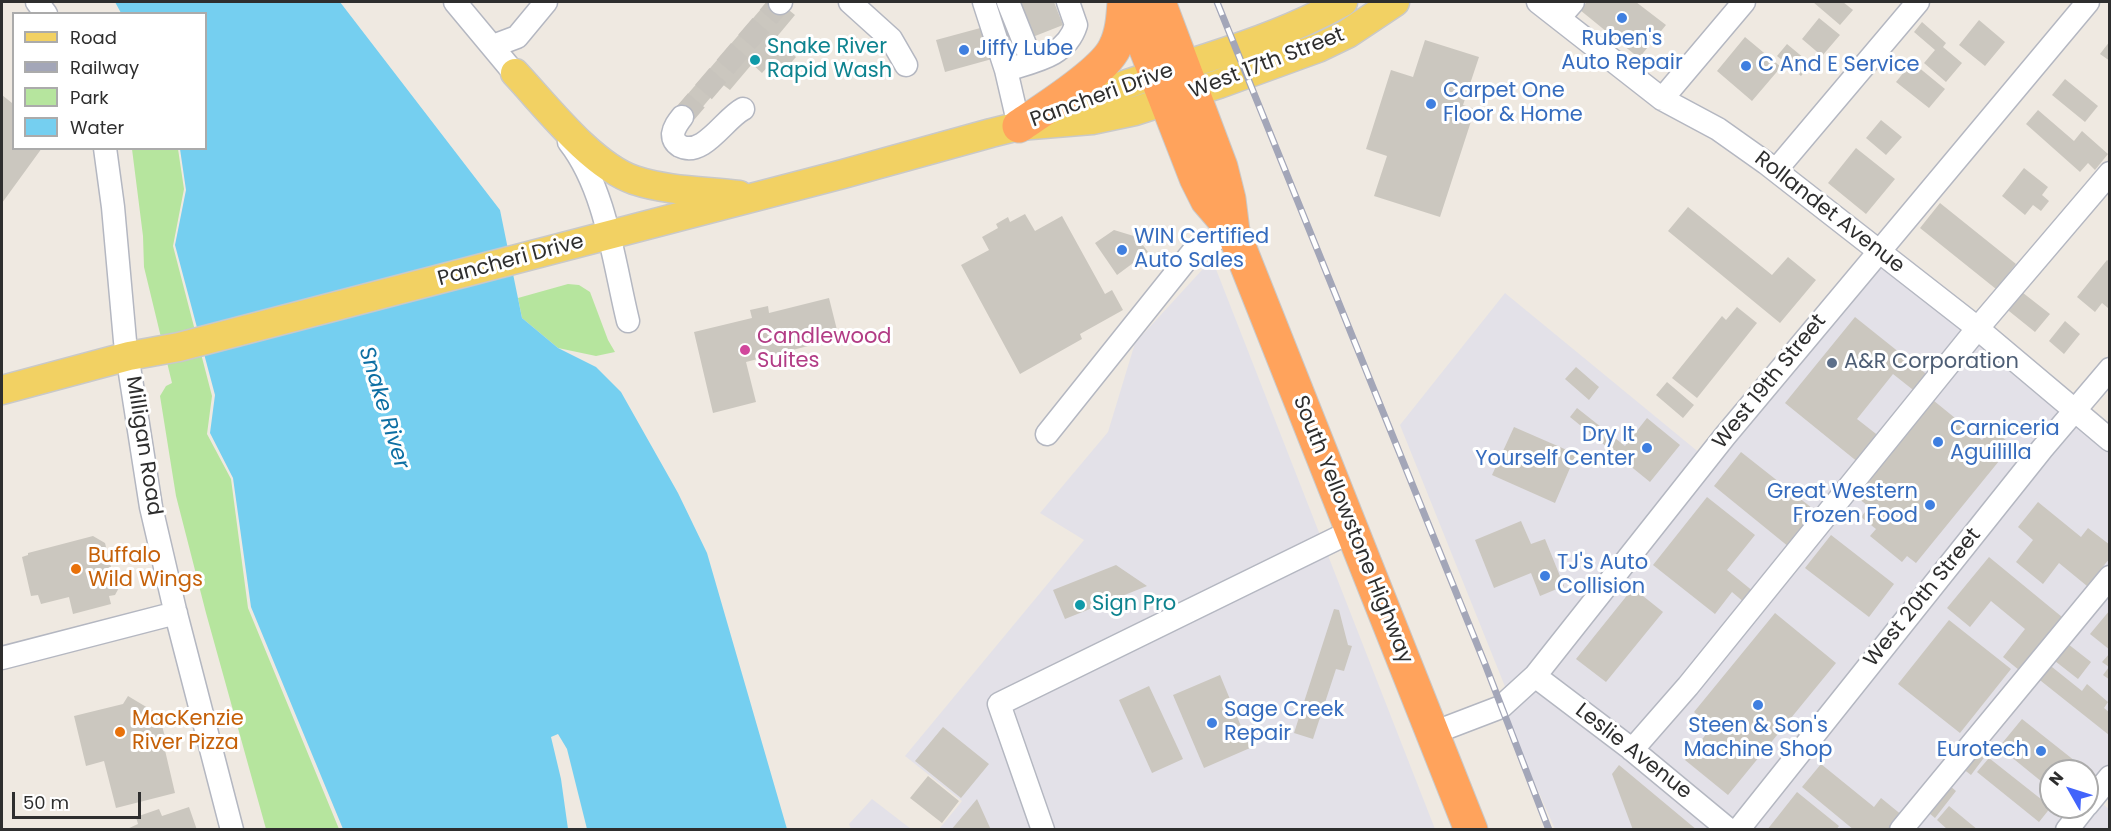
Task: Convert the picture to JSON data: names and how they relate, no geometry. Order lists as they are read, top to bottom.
{
  "streets": {
    "highway": ["South Yellowstone Highway"],
    "main road": ["West 17th Street", "Pancheri Drive"],
    "street": [
      "Rollandet Avenue",
      "West 19th Street",
      "Milligan Road",
      "West 20th Street",
      "Leslie Avenue"
    ]
  },
  "crossings": [
    ["West 17th Street", "Pancheri Drive"],
    ["West 17th Street", "South Yellowstone Highway"],
    ["Pancheri Drive", "Milligan Road"],
    ["Pancheri Drive", "South Yellowstone Highway"],
    ["Rollandet Avenue", "West 19th Street"],
    ["Rollandet Avenue", "West 20th Street"],
    ["West 19th Street", "South Yellowstone Highway"],
    ["West 19th Street", "Leslie Avenue"]
  ],
  "water": ["Snake River"],
  "places": [
    "Ruben's Auto Repair",
    "Jiffy Lube",
    "Snake River Rapid Wash",
    "C And E Service",
    "Carpet One Floor & Home",
    "WIN Certified Auto Sales",
    "Candlewood Suites",
    "A&R Corporation",
    "Carniceria Aguililla",
    "Dry It Yourself Center",
    "Great Western Frozen Food",
    "Buffalo Wild Wings",
    "TJ's Auto Collision",
    "Sign Pro",
    "Steen & Son's Machine Shop",
    "Sage Creek Repair",
    "MacKenzie River Pizza",
    "Eurotech"
  ],
  "legend": [
    "Road",
    "Railway",
    "Park",
    "Water"
  ],
  "scale_bar": "50 m",
  "north": "top left"
}
